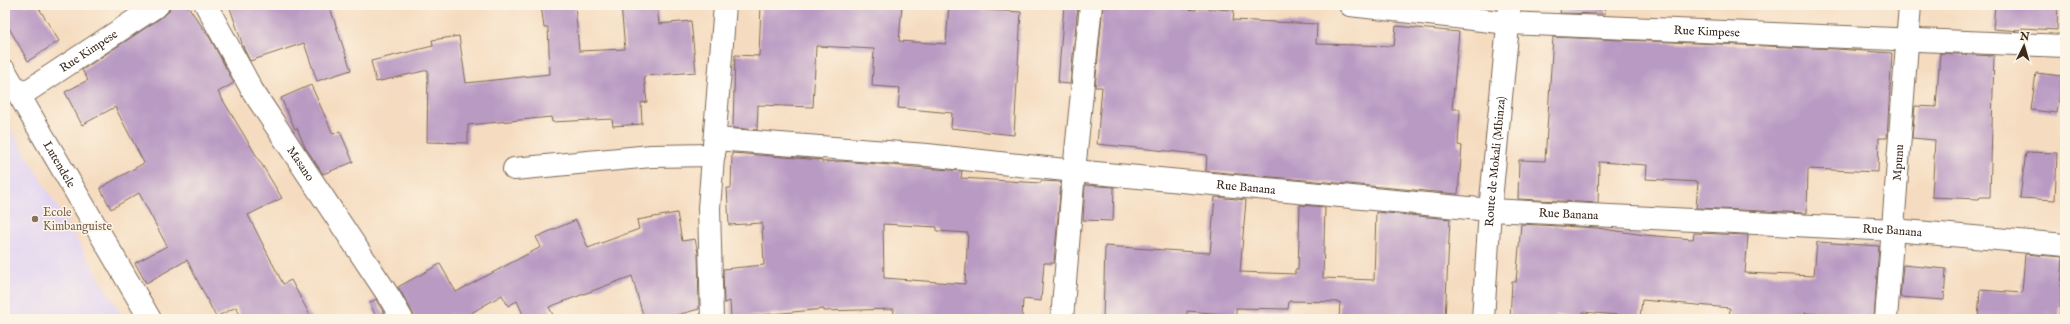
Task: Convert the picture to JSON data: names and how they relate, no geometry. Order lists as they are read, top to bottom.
{
  "streets": {
    "street": [
      "Rue Kimpese",
      "Route de Mokali (Mbinza)",
      "Mpunu",
      "Lutendele",
      "Masano",
      "Rue Banana"
    ]
  },
  "crossings": [
    ["Rue Kimpese", "Route de Mokali (Mbinza)"],
    ["Rue Kimpese", "Mpunu"],
    ["Rue Kimpese", "Lutendele"],
    ["Route de Mokali (Mbinza)", "Rue Banana"],
    ["Mpunu", "Rue Banana"]
  ],
  "places": ["Ecole Kimbanguiste"],
  "north": "top"
}
